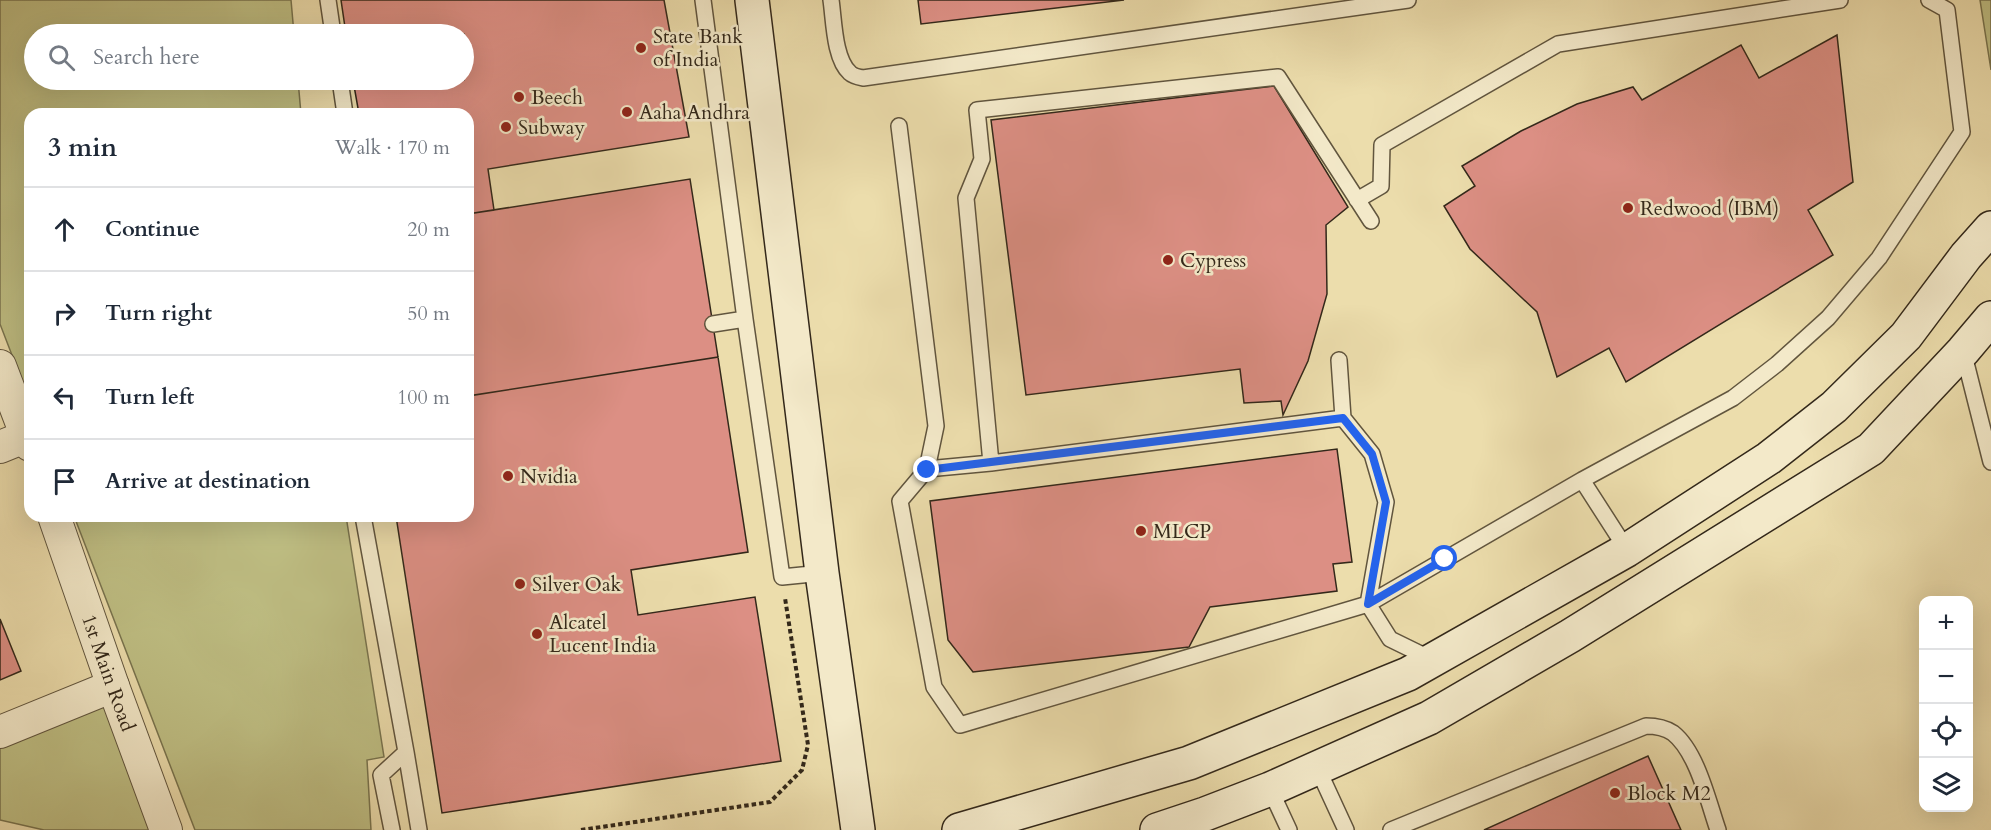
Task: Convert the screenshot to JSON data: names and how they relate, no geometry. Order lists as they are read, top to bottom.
{
  "streets": {
    "street": ["1st Main Road"]
  },
  "places": [
    "State Bank of India",
    "Beech",
    "Aaha Andhra",
    "Subway",
    "Redwood (IBM)",
    "Cypress",
    "Nvidia",
    "MLCP",
    "Silver Oak",
    "Alcatel Lucent India",
    "Block M2"
  ],
  "page": {
    "search": "Search here",
    "heading": ["3 min", "Walk · 170 m"],
    "list": [
      ["Continue", "20 m"],
      ["Turn right", "50 m"],
      ["Turn left", "100 m"],
      "Arrive at destination"
    ],
    "map_buttons": ["+", "−"]
  }
}
